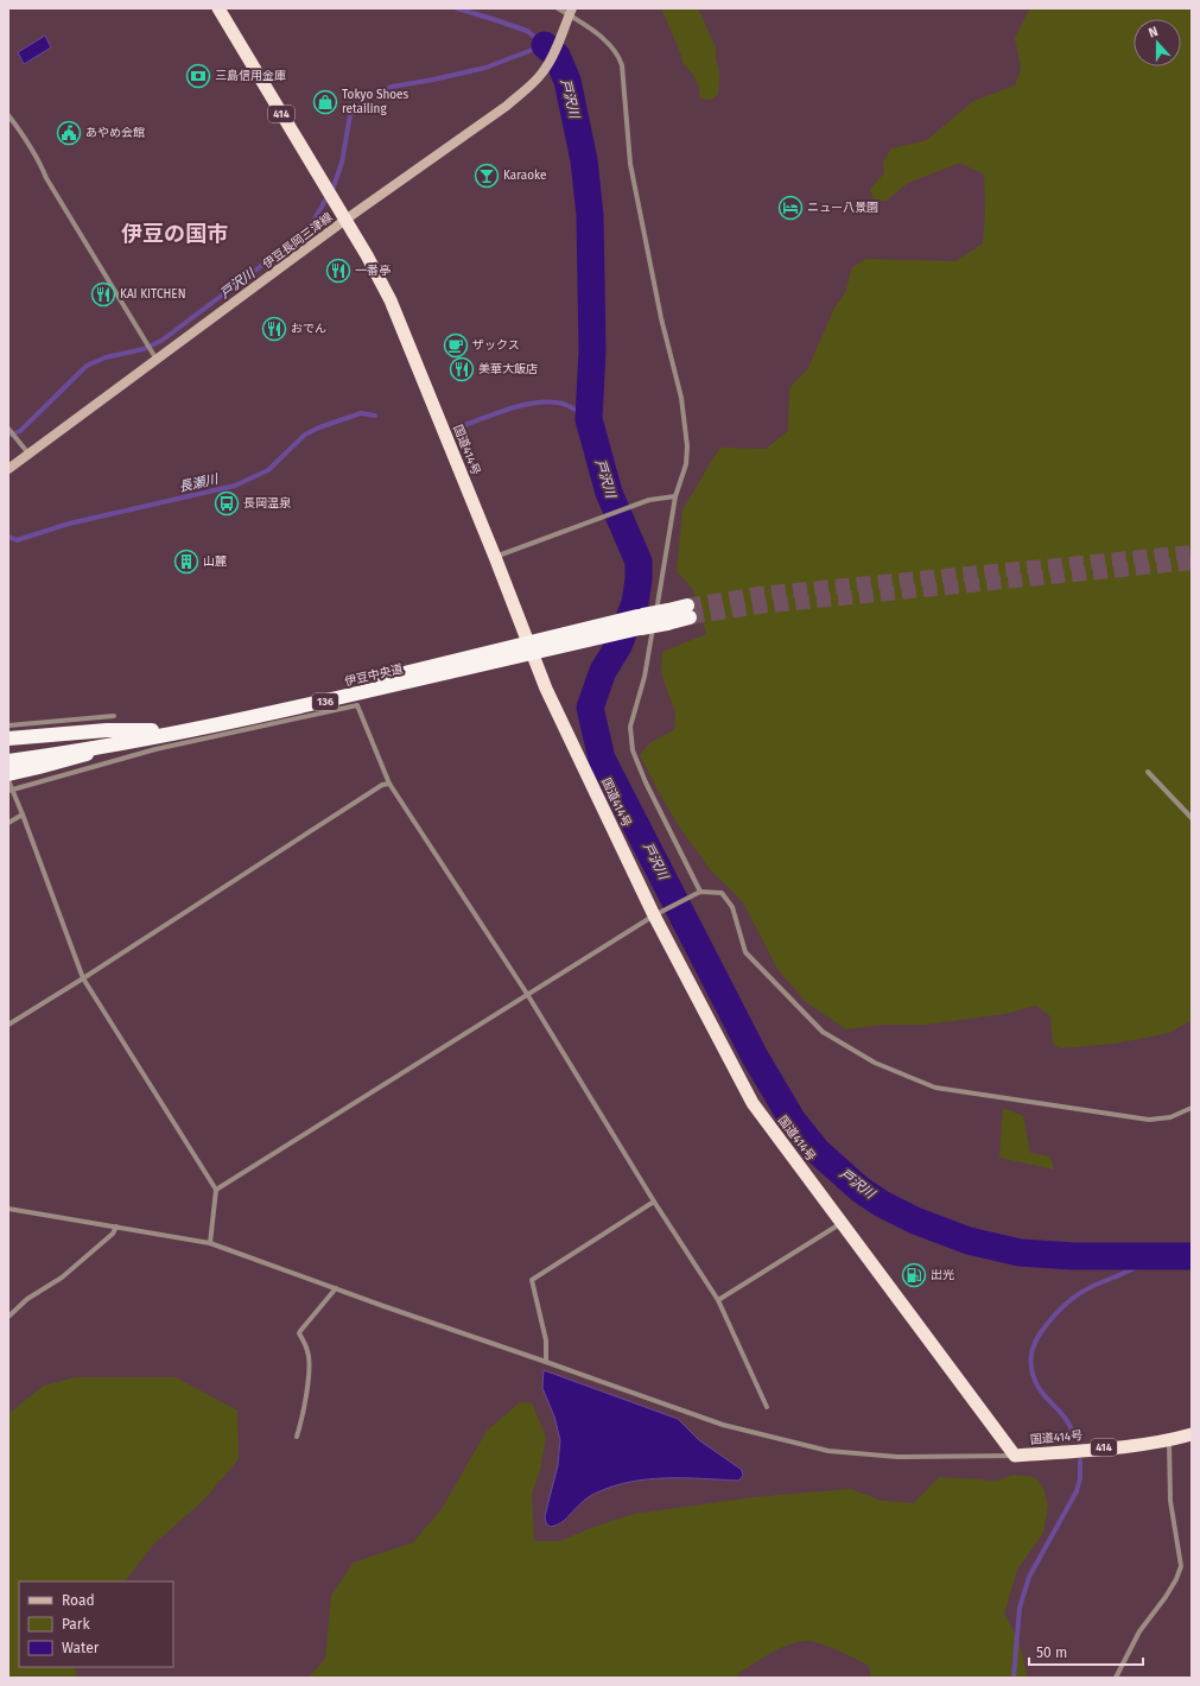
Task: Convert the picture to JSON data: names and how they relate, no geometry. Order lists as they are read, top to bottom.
{
  "streets": {
    "highway": [
      "414",
      "国道414号",
      "伊豆中央道",
      "136"
    ],
    "main road": ["伊豆長岡三津線"]
  },
  "crossings": [
    ["伊豆長岡三津線", "国道414号"]
  ],
  "districts": ["伊豆の国市"],
  "water": ["戸沢川", "長瀬川"],
  "places": {
    "bank": ["三島信用金庫"],
    "shop": ["Tokyo Shoes retailing"],
    "public building": ["あやめ会館"],
    "bar": ["Karaoke"],
    "hotel": ["ニュー八景園"],
    "restaurant": [
      "一番亭",
      "KAI KITCHEN",
      "おでん",
      "美華大飯店"
    ],
    "cafe": ["ザックス"],
    "bus stop": ["長岡温泉"],
    "building": ["山麓"],
    "fuel station": ["出光"]
  },
  "legend": ["Road", "Park", "Water"],
  "scale_bar": "50 m",
  "north": "top"
}
